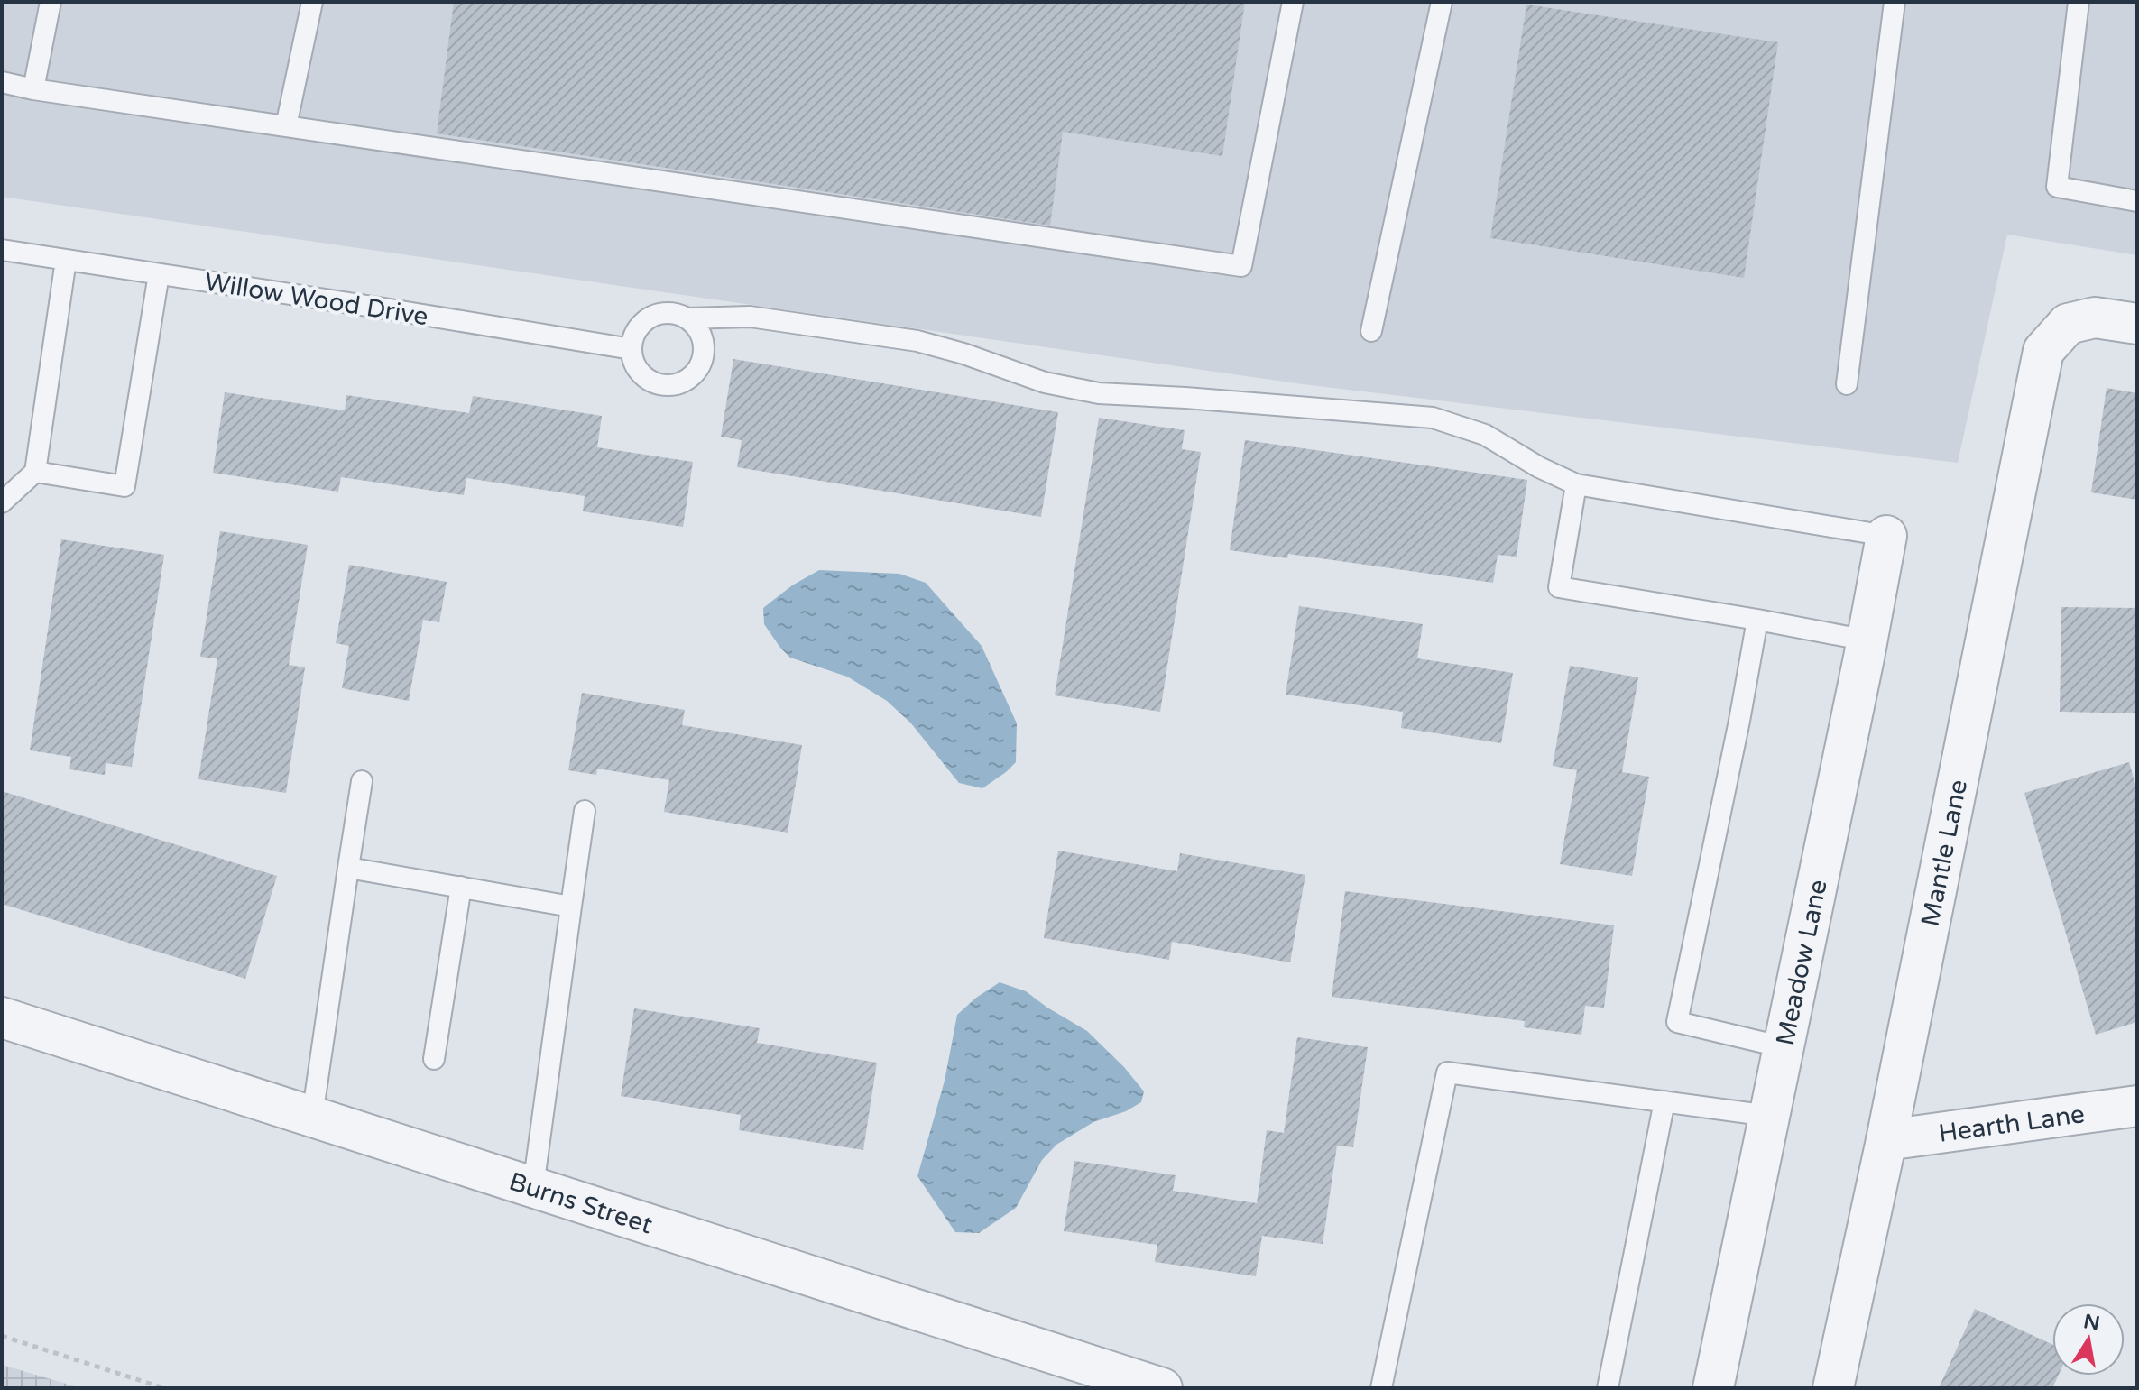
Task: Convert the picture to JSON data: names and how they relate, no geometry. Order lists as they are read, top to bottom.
{
  "streets": {
    "street": [
      "Mantle Lane",
      "Meadow Lane",
      "Hearth Lane",
      "Burns Street"
    ],
    "lane": ["Willow Wood Drive"]
  },
  "crossings": [
    ["Mantle Lane", "Hearth Lane"]
  ],
  "north": "top"
}
